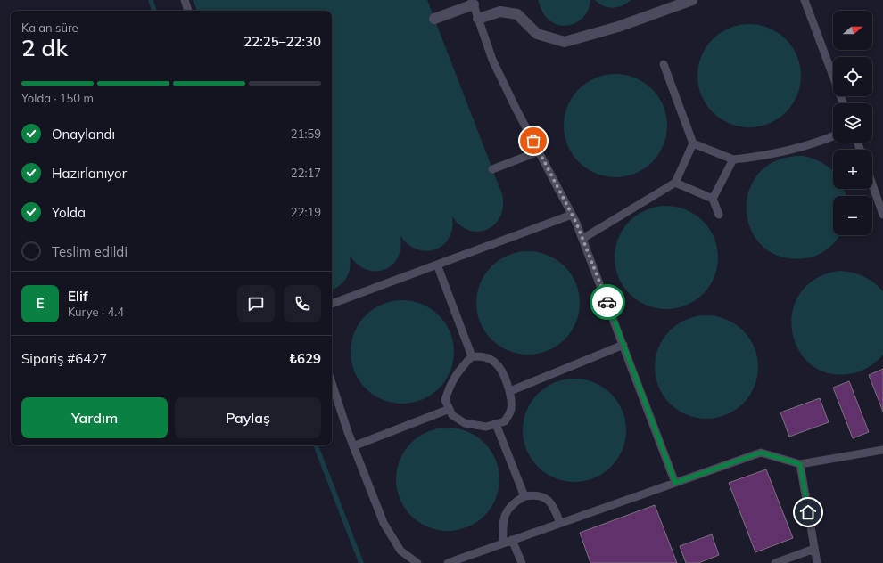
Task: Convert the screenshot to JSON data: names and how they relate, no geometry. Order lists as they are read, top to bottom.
{
  "north": "right",
  "page": {
    "map_buttons": ["+", "−"],
    "heading": ["2 dk", "Kalan süre", "22:25–22:30"],
    "panel": [
      "Elif",
      "Kurye · 4.4",
      "Sipariş #6427",
      "₺629"
    ],
    "bar": "Yolda · 150 m",
    "list": [
      ["Onaylandı", "21:59"],
      ["Hazırlanıyor", "22:17"],
      ["Yolda", "22:19"],
      "Teslim edildi"
    ],
    "round": "E",
    "buttons": ["Yardım", "Paylaş"]
  }
}
